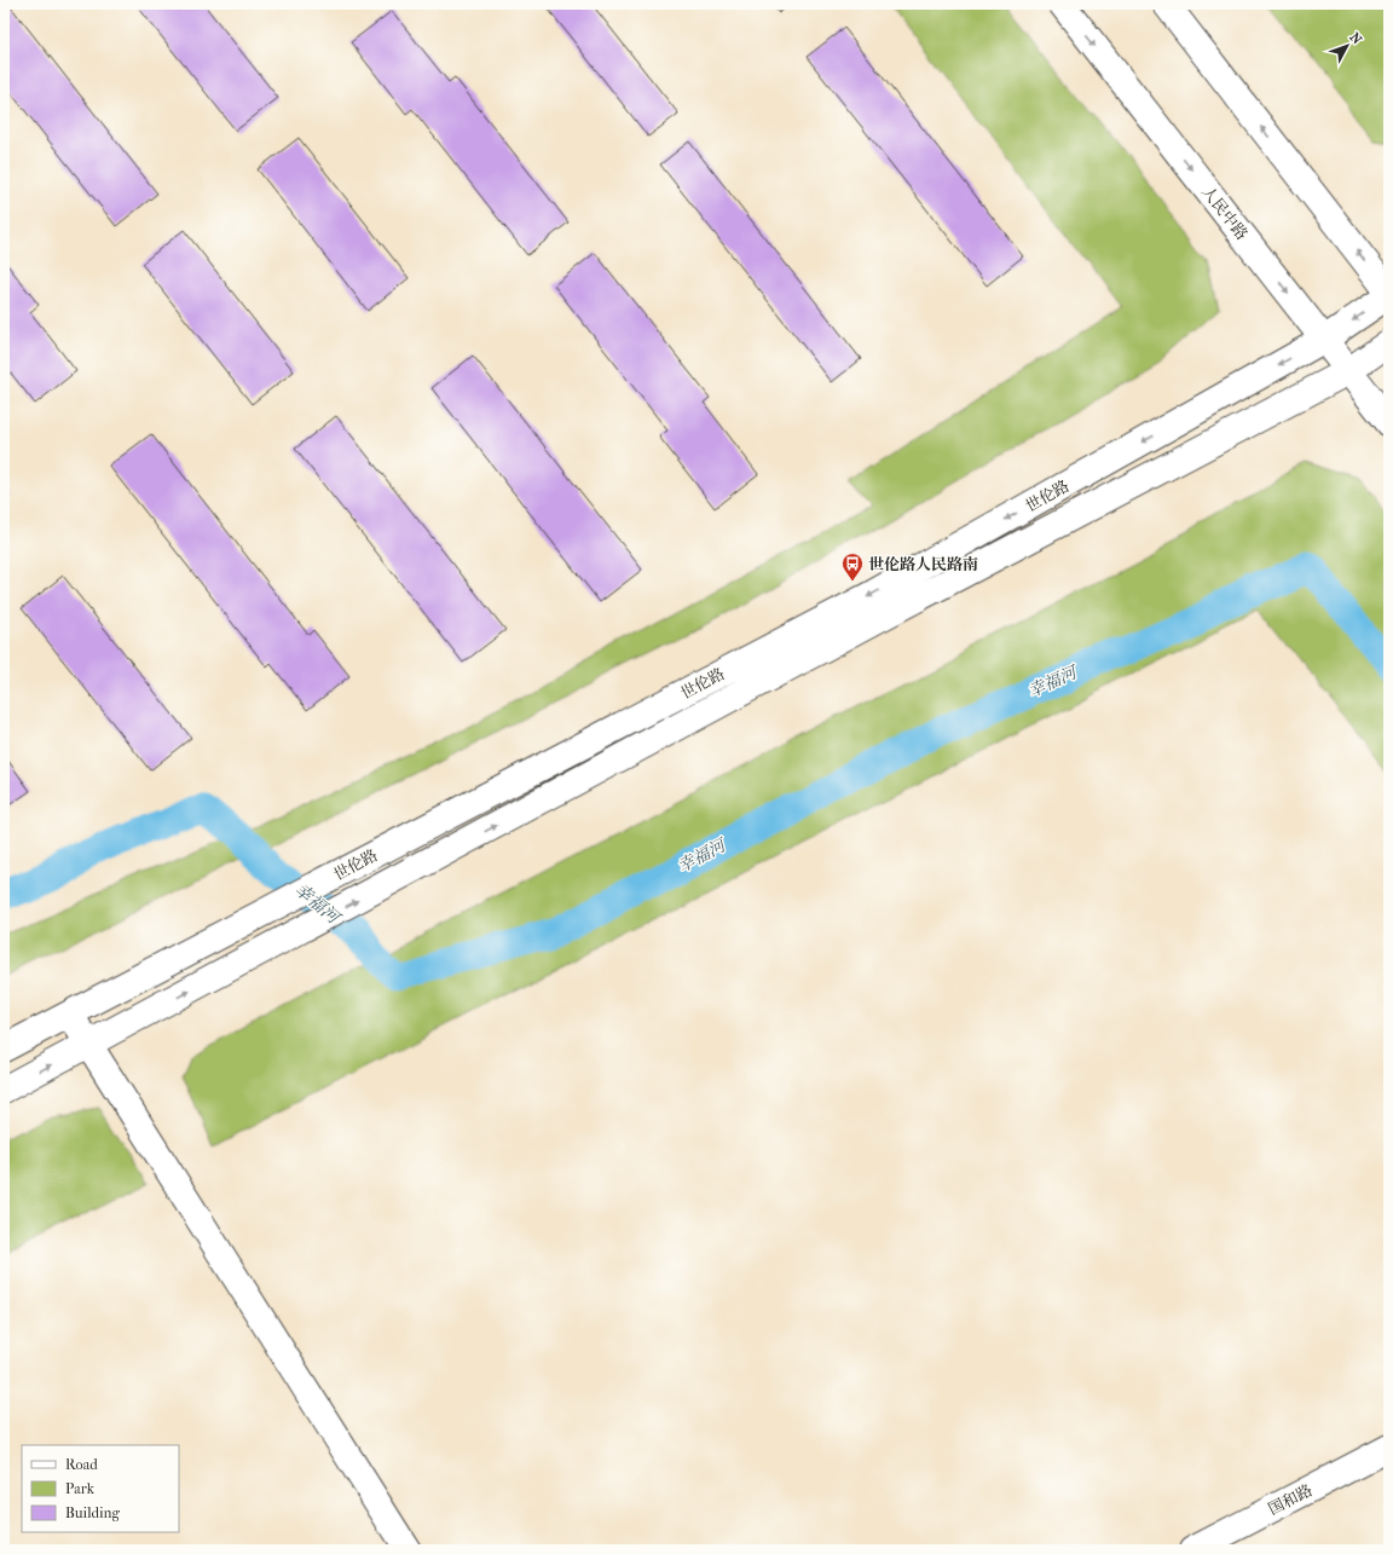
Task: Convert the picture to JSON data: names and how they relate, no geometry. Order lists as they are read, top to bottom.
{
  "streets": {
    "main road": ["人民中路", "世伦路", "国和路"]
  },
  "crossings": [
    ["人民中路", "世伦路"]
  ],
  "water": ["幸福河"],
  "places": {
    "bus stop": ["世伦路人民路南"]
  },
  "legend": ["Road", "Park", "Building"],
  "north": "top right"
}
